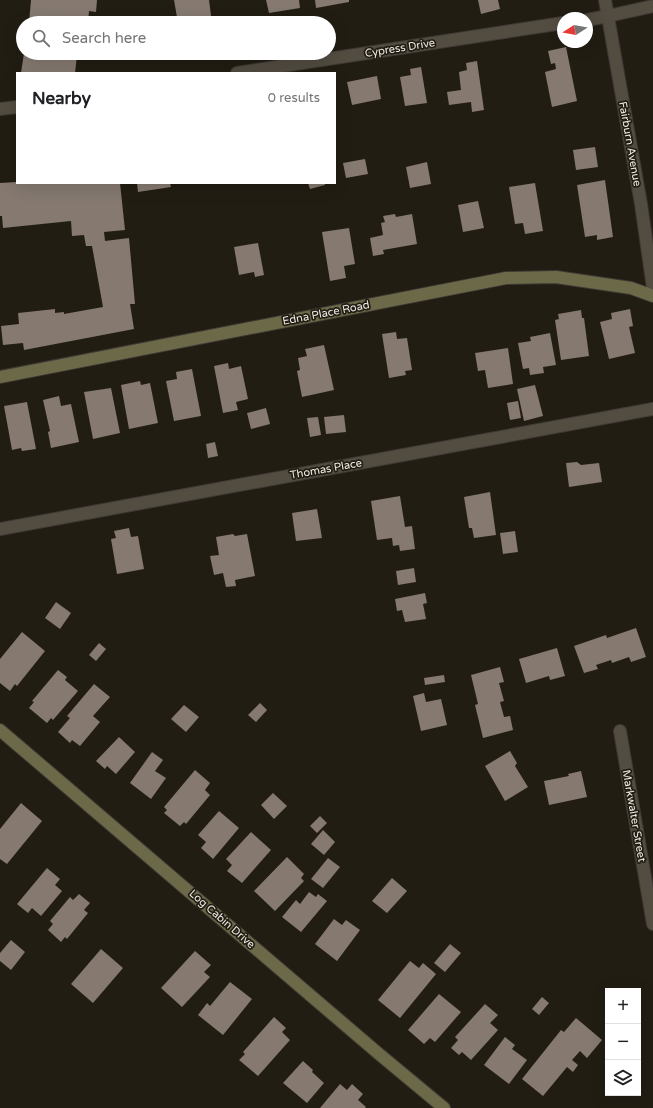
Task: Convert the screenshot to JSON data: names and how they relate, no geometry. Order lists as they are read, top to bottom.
{
  "streets": {
    "street": [
      "Cypress Drive",
      "Fairburn Avenue",
      "Edna Place Road",
      "Thomas Place",
      "Markwalter Street",
      "Log Cabin Drive"
    ]
  },
  "north": "left",
  "page": {
    "search": "Search here",
    "heading": ["Nearby", "0 results"],
    "map_buttons": ["+", "−"]
  }
}
